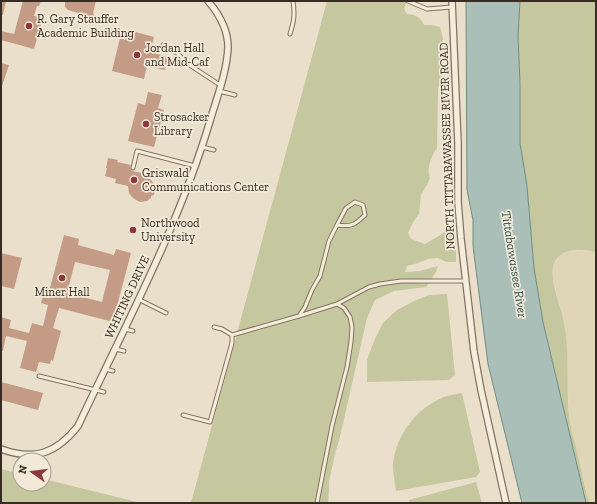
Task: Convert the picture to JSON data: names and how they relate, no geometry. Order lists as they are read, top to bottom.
{
  "streets": {
    "street": ["NORTH TITTABAWASSEE RIVER ROAD", "WHITING DRIVE"]
  },
  "water": ["Tittabawassee River"],
  "places": [
    "R. Gary Stauffer Academic Building",
    "Jordan Hall and Mid-Caf",
    "Strosacker Library",
    "Griswald Communications Center",
    "Northwood University",
    "Miner Hall"
  ],
  "north": "left"
}
